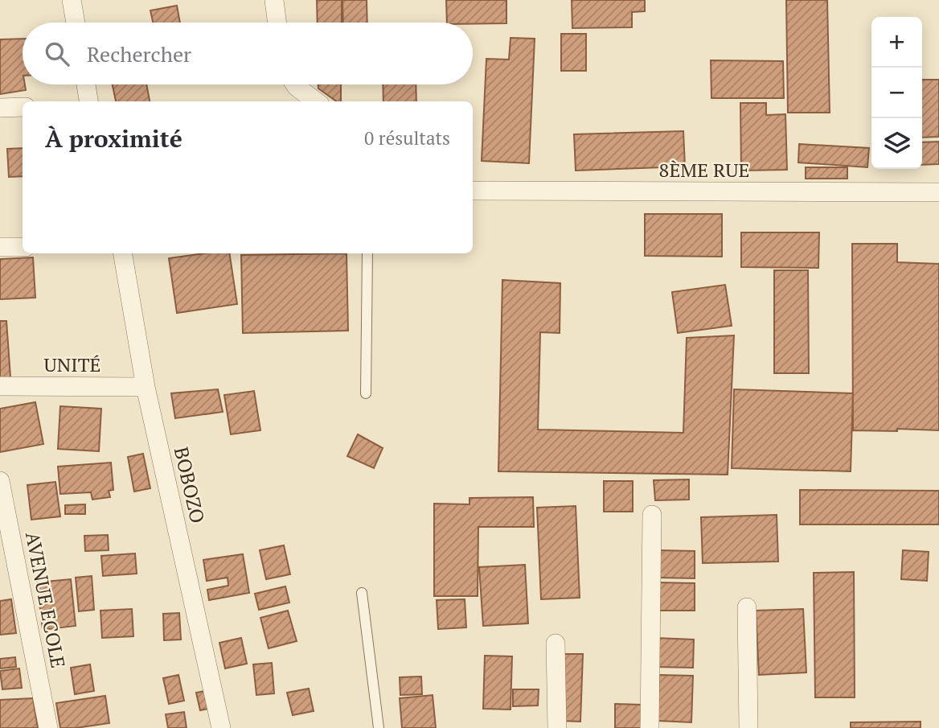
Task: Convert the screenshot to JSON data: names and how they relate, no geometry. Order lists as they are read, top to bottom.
{
  "streets": {
    "street": [
      "8ÈME RUE",
      "UNITÉ",
      "BOBOZO",
      "AVENUE ECOLE"
    ]
  },
  "crossings": [
    ["UNITÉ", "BOBOZO"]
  ],
  "page": {
    "map_buttons": ["+", "−"],
    "search": "Rechercher",
    "heading": ["À proximité", "0 résultats"]
  }
}
